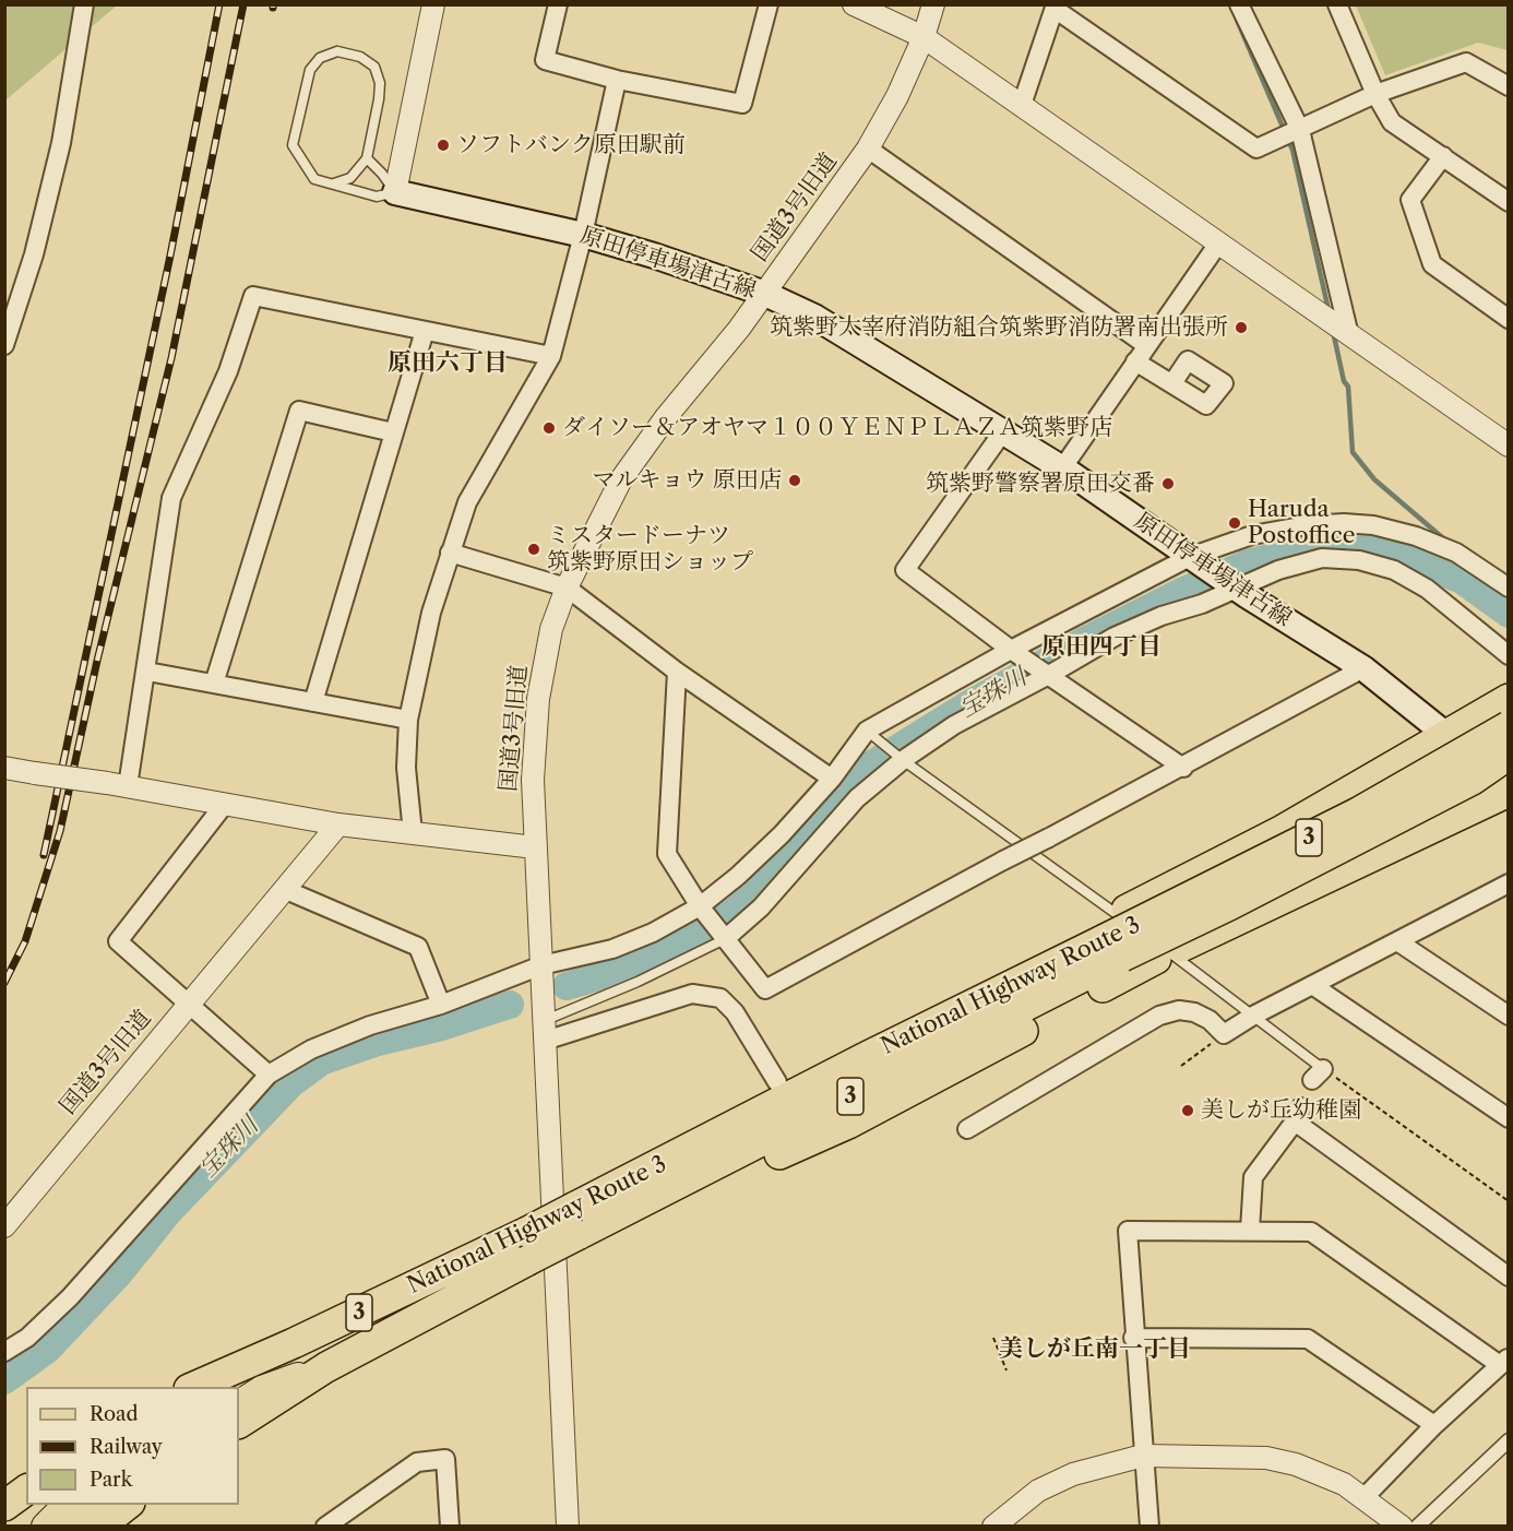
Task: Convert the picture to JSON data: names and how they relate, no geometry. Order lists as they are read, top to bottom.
{
  "streets": {
    "highway": ["3", "National Highway Route 3"],
    "main road": ["原田停車場津古線"],
    "street": ["国道3号旧道"]
  },
  "crossings": [
    ["国道3号旧道", "原田停車場津古線"]
  ],
  "districts": ["原田六丁目", "原田四丁目", "美しが丘南一丁目"],
  "water": ["宝珠川"],
  "places": [
    "ソフトバンク原田駅前",
    "筑紫野太宰府消防組合筑紫野消防署南出張所",
    "ダイソー＆アオヤマ１００ＹＥＮＰＬＡＺＡ筑紫野店",
    "マルキョウ 原田店",
    "筑紫野警察署原田交番",
    "Haruda Postoffice",
    "ミスタードーナツ 筑紫野原田ショップ",
    "美しが丘幼稚園"
  ],
  "legend": ["Road", "Railway", "Park"]
}
